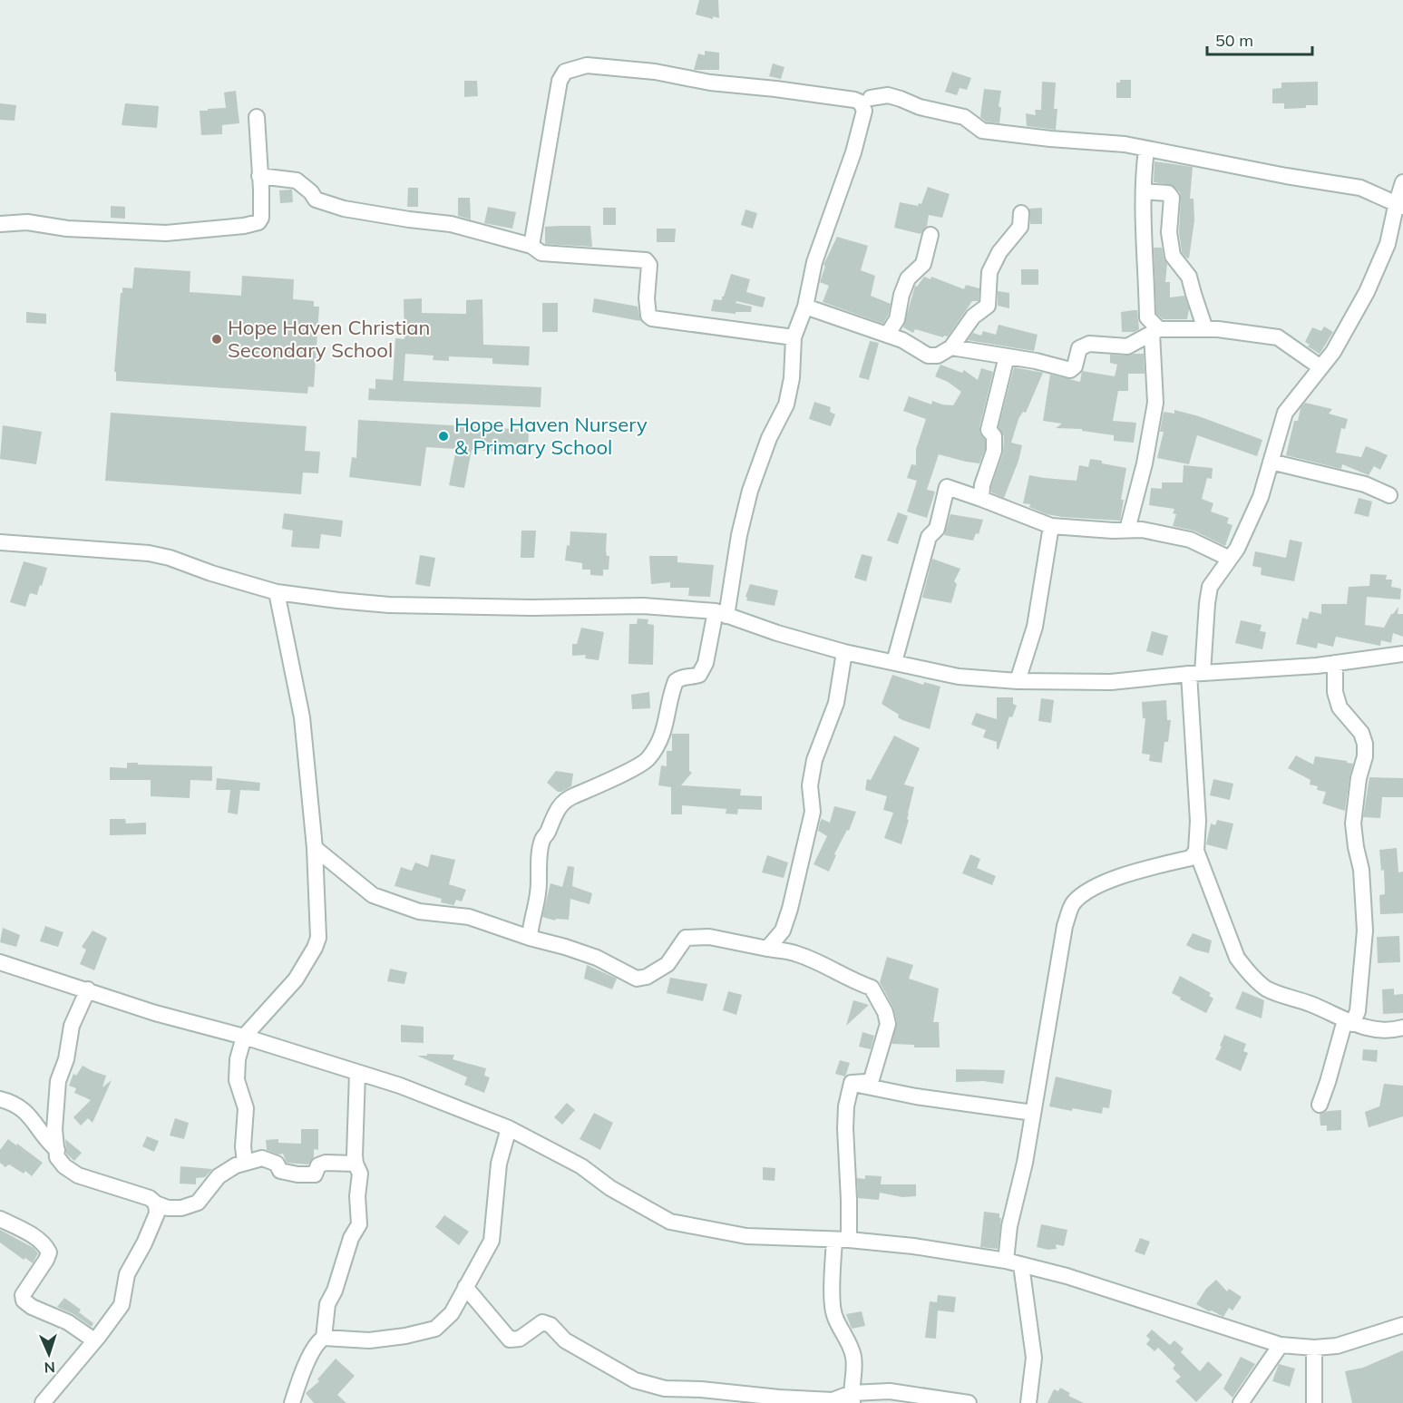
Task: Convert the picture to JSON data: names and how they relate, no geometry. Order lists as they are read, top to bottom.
{
  "places": ["Hope Haven Christian Secondary School", "Hope Haven Nursery & Primary School"],
  "scale_bar": "50 m",
  "north": "bottom"
}
